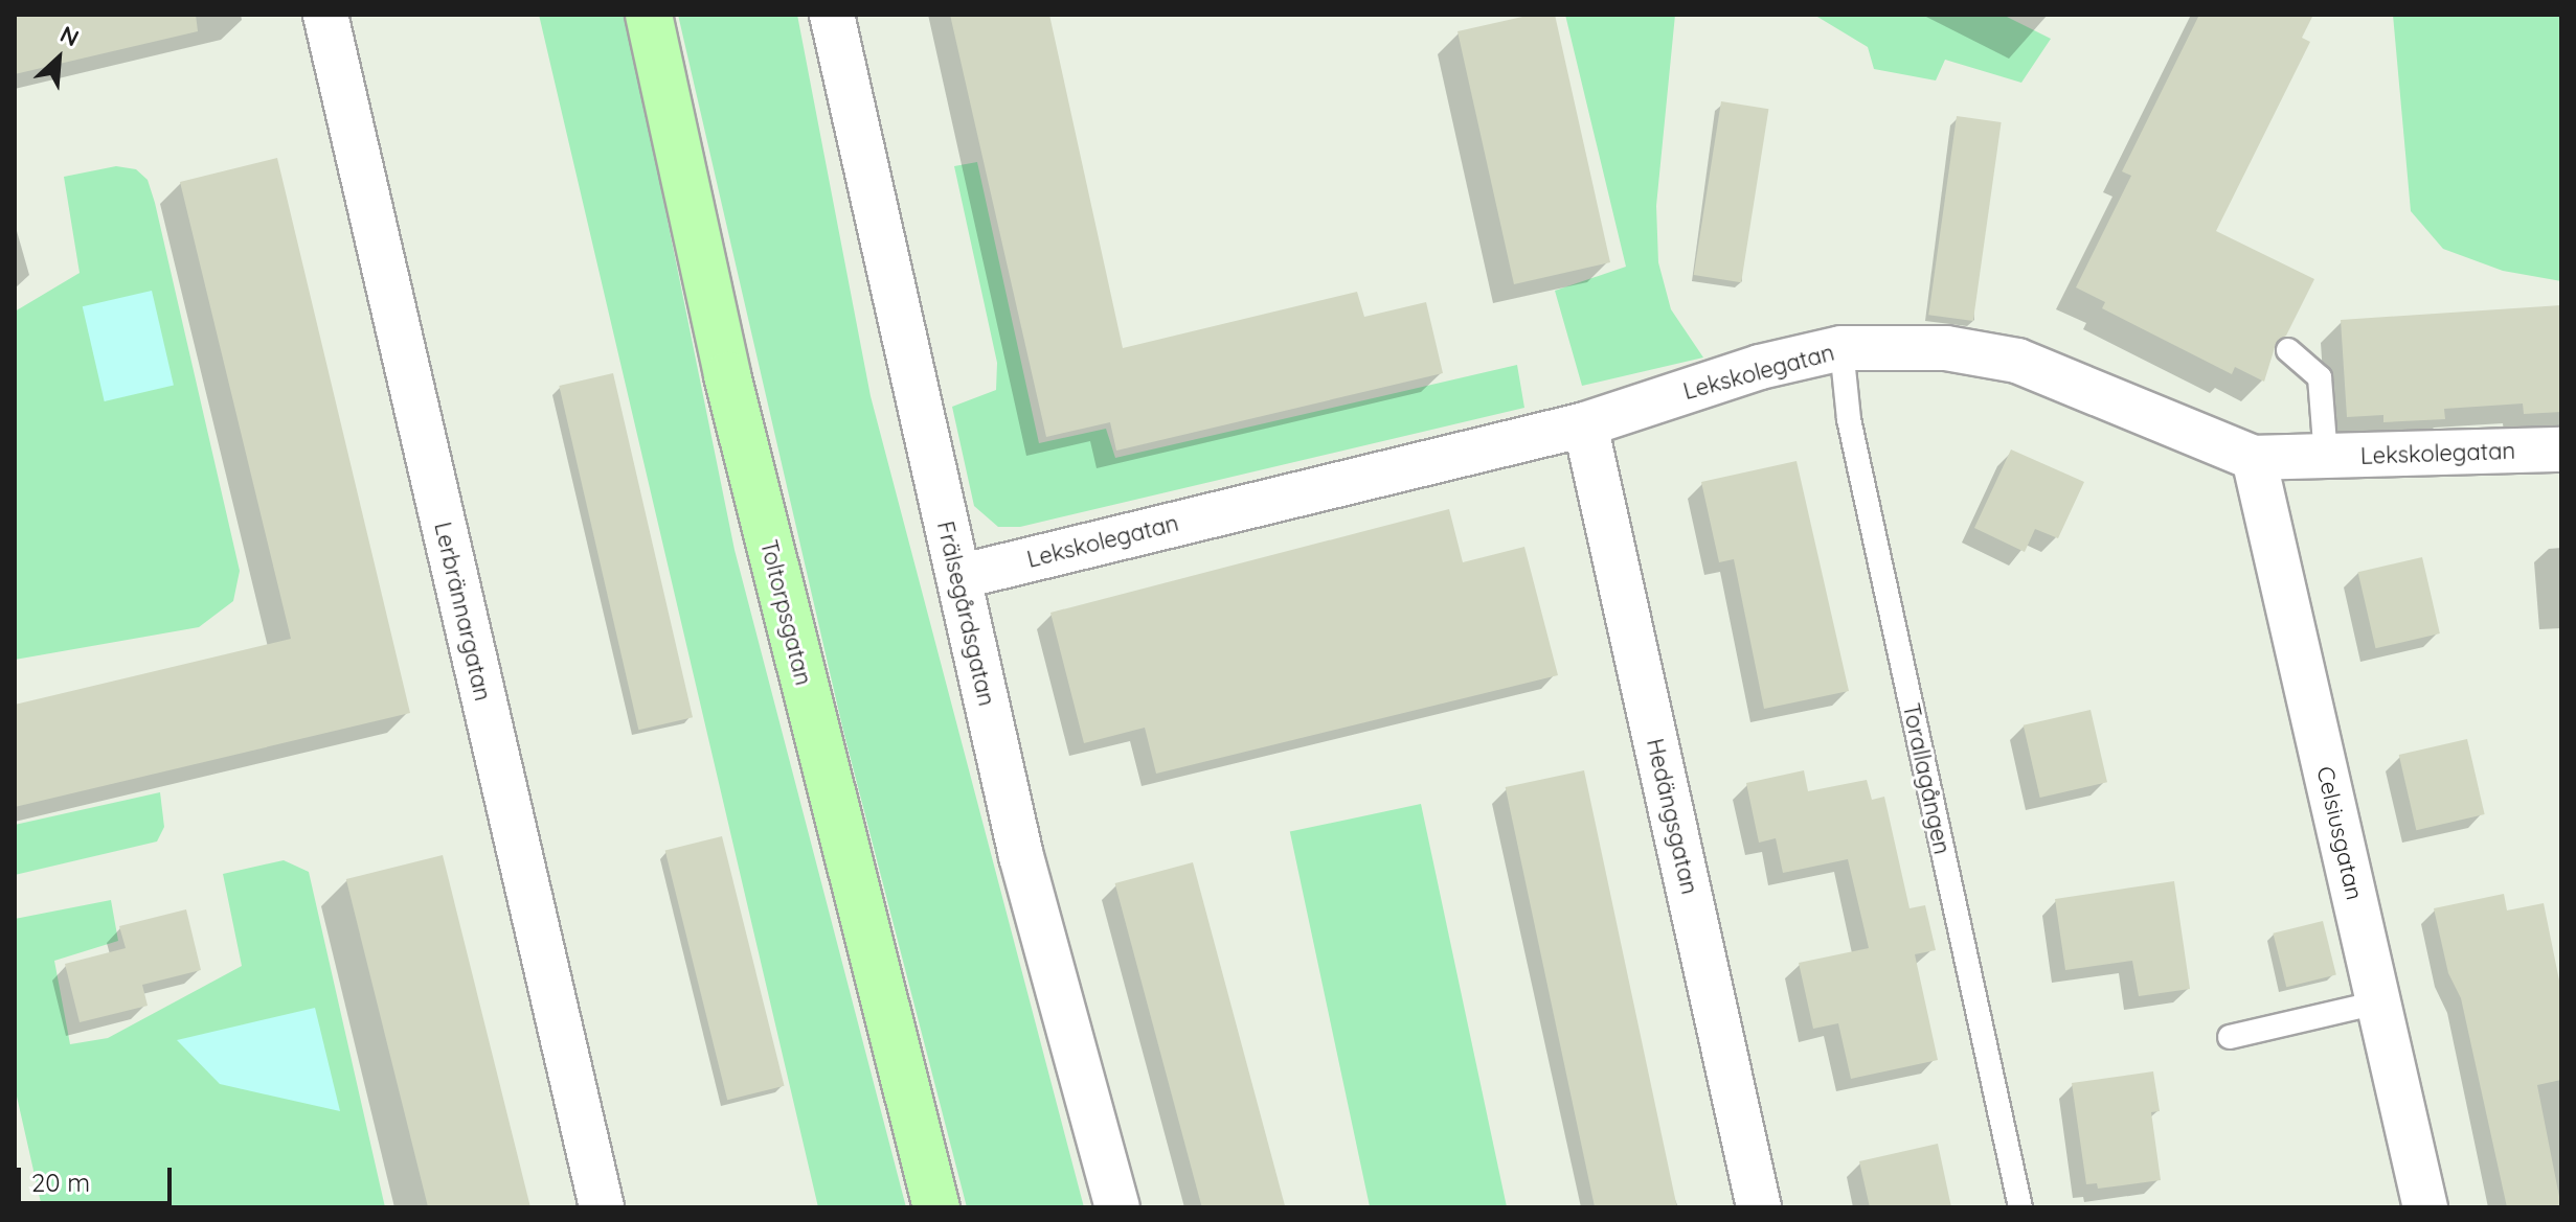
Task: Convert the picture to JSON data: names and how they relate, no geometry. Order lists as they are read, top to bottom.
{
  "streets": {
    "street": [
      "Lekskolegatan",
      "Lerbrännargatan",
      "Toltorpsgatan",
      "Frälsegårdsgatan",
      "Hedängsgatan",
      "Celsiusgatan"
    ],
    "lane": ["Torallagången"]
  },
  "crossings": [
    ["Lekskolegatan", "Frälsegårdsgatan"],
    ["Lekskolegatan", "Torallagången"],
    ["Lekskolegatan", "Hedängsgatan"],
    ["Lekskolegatan", "Celsiusgatan"]
  ],
  "scale_bar": "20 m",
  "north": "top right"
}
